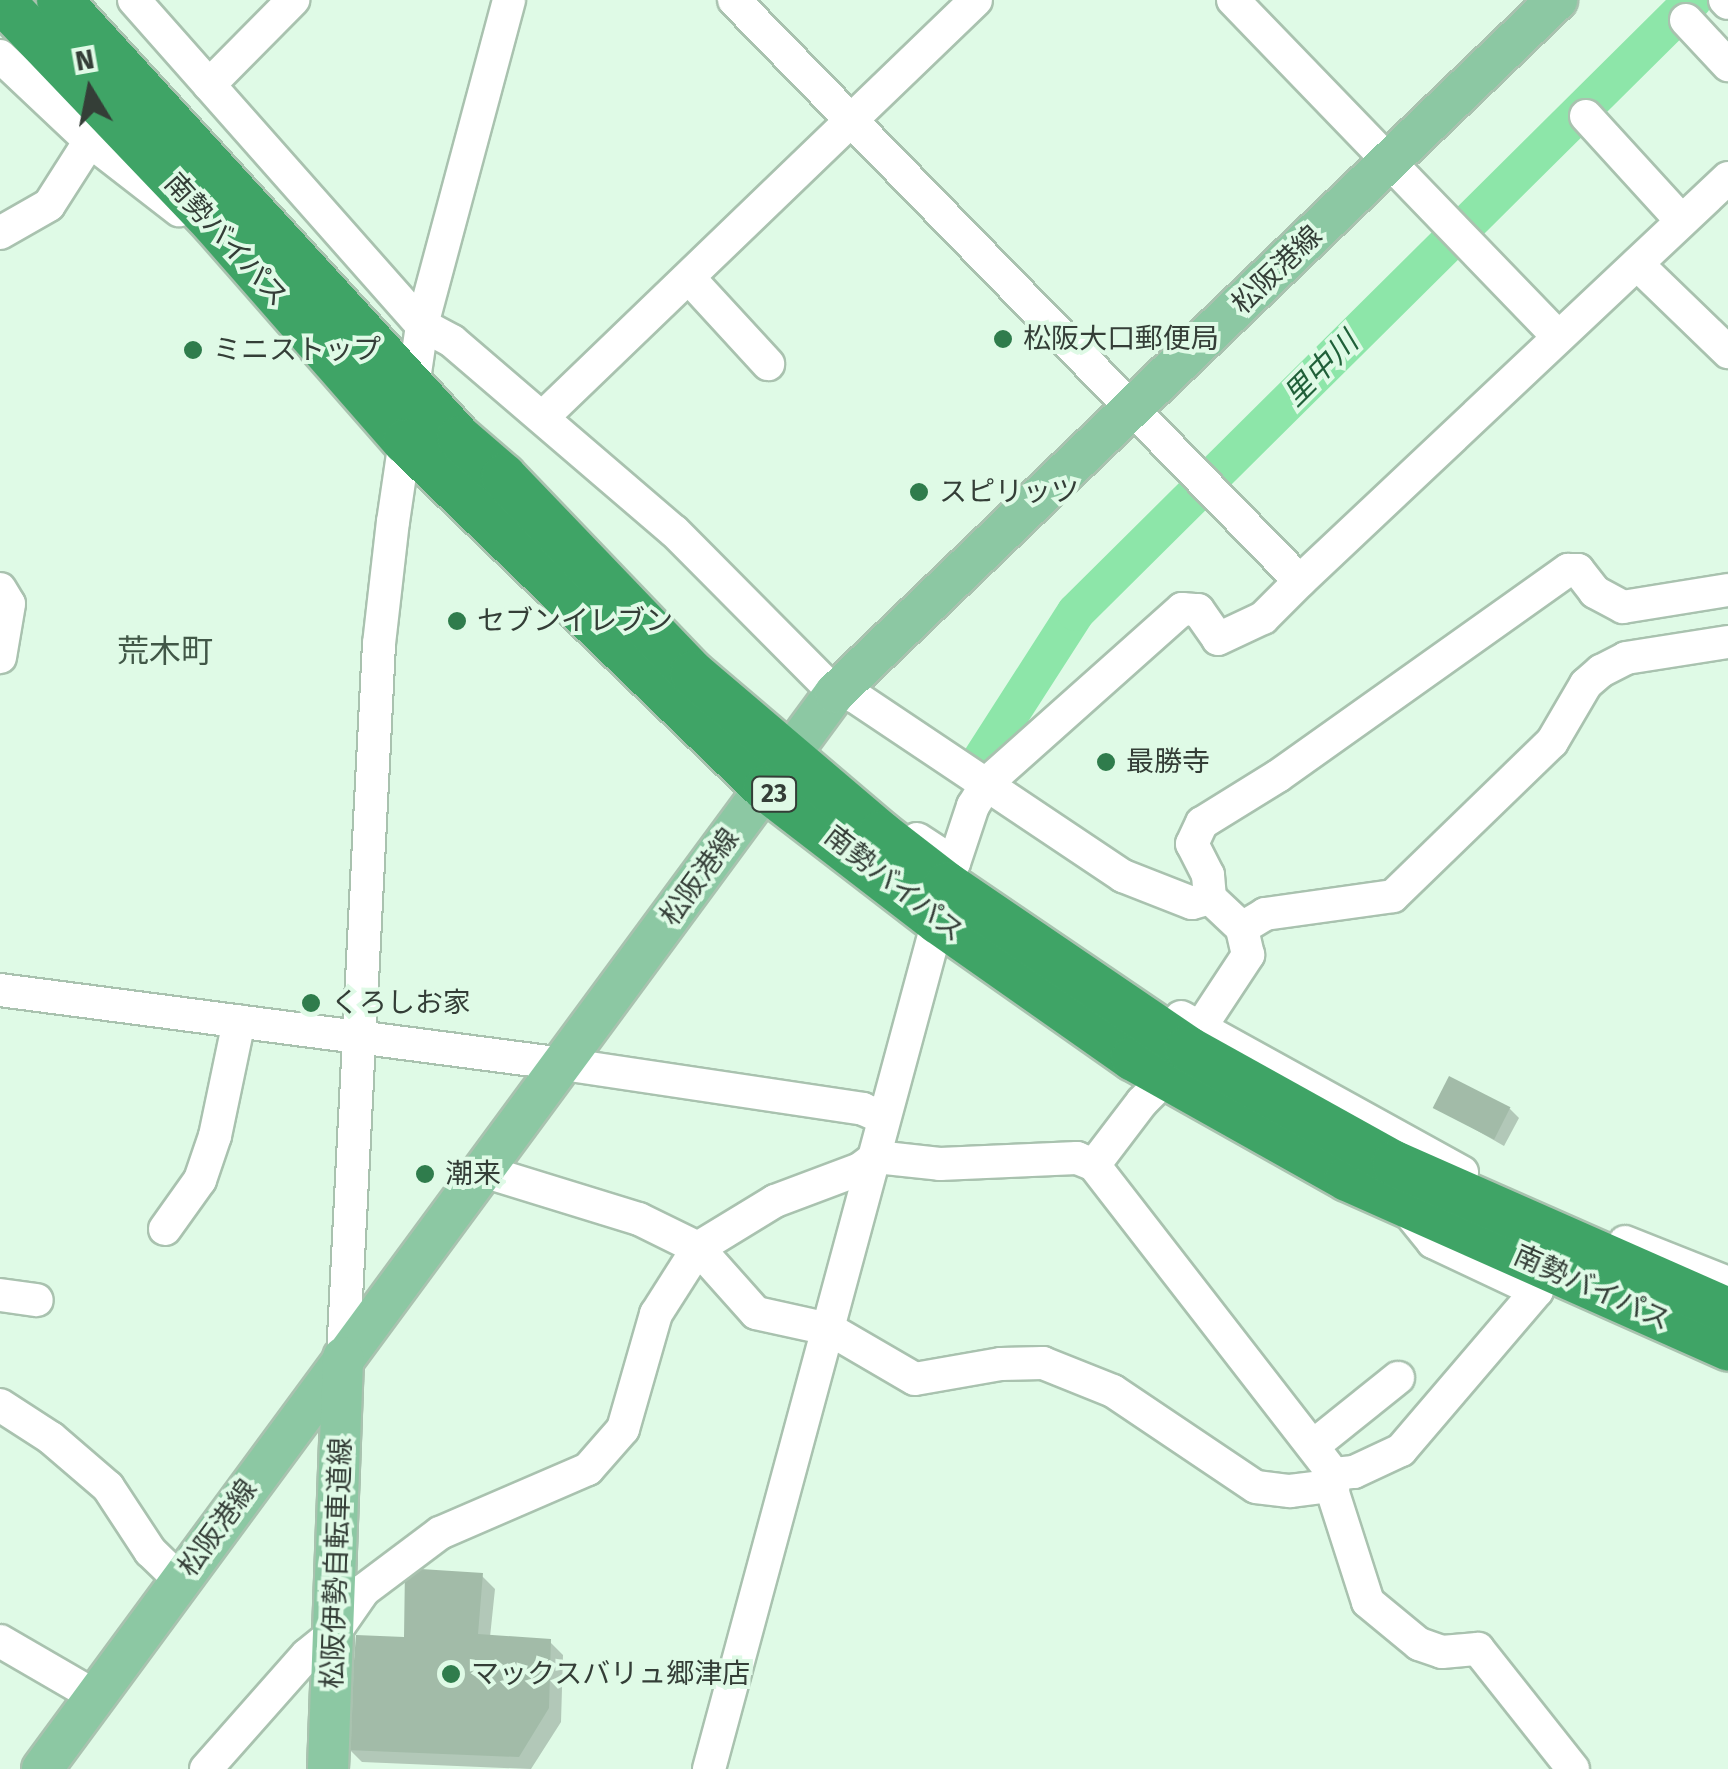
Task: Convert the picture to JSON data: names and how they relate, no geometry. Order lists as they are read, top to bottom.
{
  "streets": {
    "highway": ["南勢バイパス", "23"],
    "main road": ["松阪港線", "松阪伊勢自転車道線"]
  },
  "crossings": [
    ["南勢バイパス", "松阪港線"],
    ["松阪港線", "松阪伊勢自転車道線"]
  ],
  "districts": ["荒木町"],
  "water": ["里中川"],
  "places": [
    "松阪大口郵便局",
    "ミニストップ",
    "スピリッツ",
    "セブンイレブン",
    "最勝寺",
    "くろしお家",
    "潮来",
    "マックスバリュ郷津店"
  ],
  "north": "top"
}
